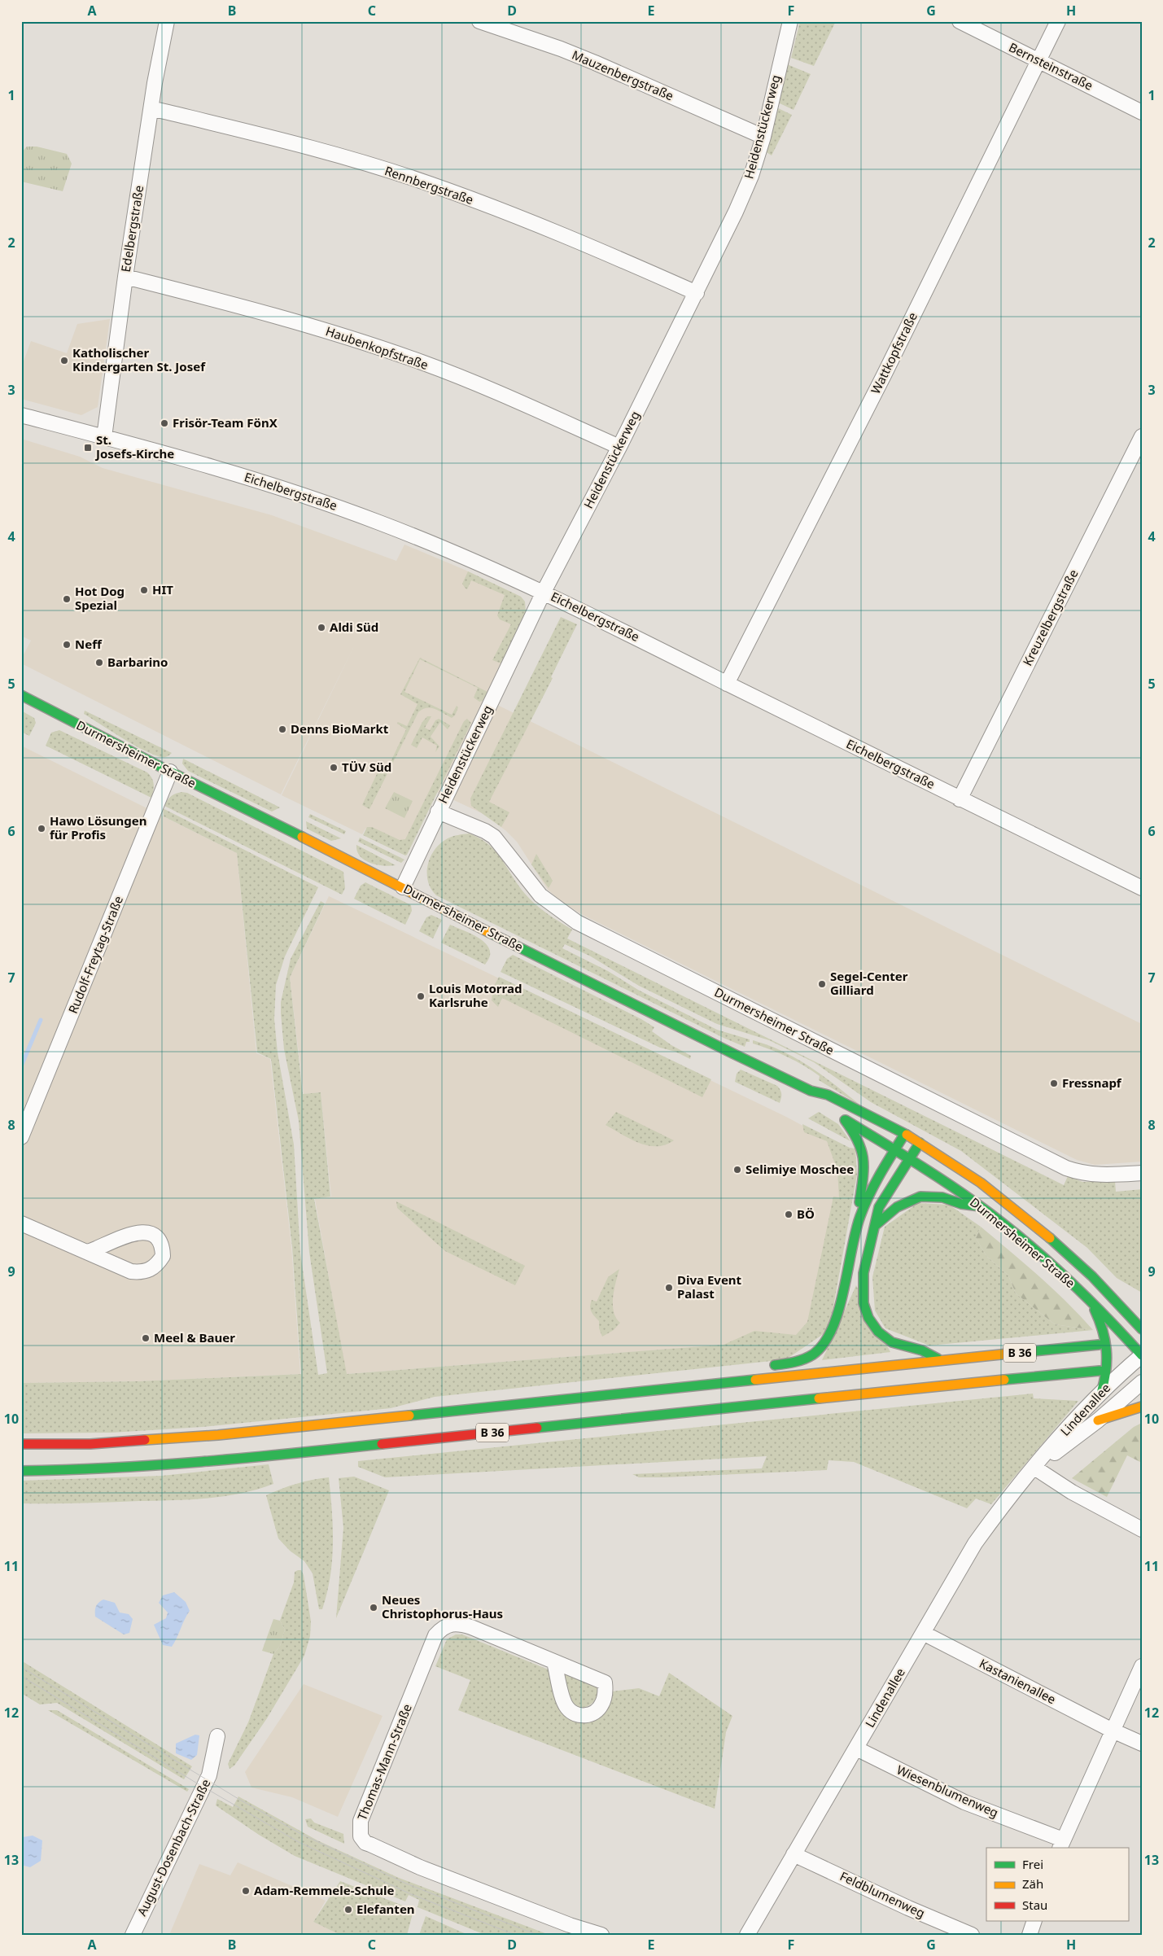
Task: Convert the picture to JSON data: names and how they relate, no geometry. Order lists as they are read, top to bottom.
{
  "streets": {
    "main road": ["Durmersheimer Straße", "B 36"],
    "street": [
      "Bernsteinstraße",
      "Mauzenbergstraße",
      "Heidenstückerweg",
      "Rennbergstraße",
      "Edelbergstraße",
      "Haubenkopfstraße",
      "Wattkopfstraße",
      "Eichelbergstraße",
      "Kreuzelbergstraße",
      "Rudolf-Freytag-Straße",
      "Lindenallee",
      "Kastanienallee",
      "Thomas-Mann-Straße",
      "Wiesenblumenweg",
      "August-Dosenbach-Straße",
      "Feldblumenweg"
    ]
  },
  "crossings": [
    ["Bernsteinstraße", "Wattkopfstraße"],
    ["Mauzenbergstraße", "Heidenstückerweg"],
    ["Heidenstückerweg", "Rennbergstraße"],
    ["Heidenstückerweg", "Haubenkopfstraße"],
    ["Heidenstückerweg", "Eichelbergstraße"],
    ["Heidenstückerweg", "Durmersheimer Straße"],
    ["Rennbergstraße", "Edelbergstraße"],
    ["Edelbergstraße", "Haubenkopfstraße"],
    ["Edelbergstraße", "Eichelbergstraße"],
    ["Wattkopfstraße", "Eichelbergstraße"],
    ["Eichelbergstraße", "Kreuzelbergstraße"],
    ["Durmersheimer Straße", "Rudolf-Freytag-Straße"],
    ["Durmersheimer Straße", "Lindenallee"],
    ["Lindenallee", "Kastanienallee"],
    ["Lindenallee", "Wiesenblumenweg"],
    ["Lindenallee", "Feldblumenweg"]
  ],
  "places": {
    "other": [
      "Katholischer Kindergarten St. Josef",
      "Frisör-Team FönX",
      "HIT",
      "Hot Dog Spezial",
      "Aldi Süd",
      "Neff",
      "Barbarino",
      "Denns BioMarkt",
      "TÜV Süd",
      "Hawo Lösungen für Profis",
      "Segel-Center Gilliard",
      "Louis Motorrad Karlsruhe",
      "Fressnapf",
      "Selimiye Moschee",
      "BÖ",
      "Diva Event Palast",
      "Meel & Bauer",
      "Neues Christophorus-Haus",
      "Adam-Remmele-Schule",
      "Elefanten"
    ],
    "transit": ["St. Josefs-Kirche"]
  },
  "legend": ["Frei", "Zäh", "Stau"],
  "grid": {
    "columns": [
      "A",
      "B",
      "C",
      "D",
      "E",
      "F",
      "G",
      "H"
    ],
    "rows": [
      "1",
      "2",
      "3",
      "4",
      "5",
      "6",
      "7",
      "8",
      "9",
      "10",
      "11",
      "12",
      "13"
    ]
  }
}
